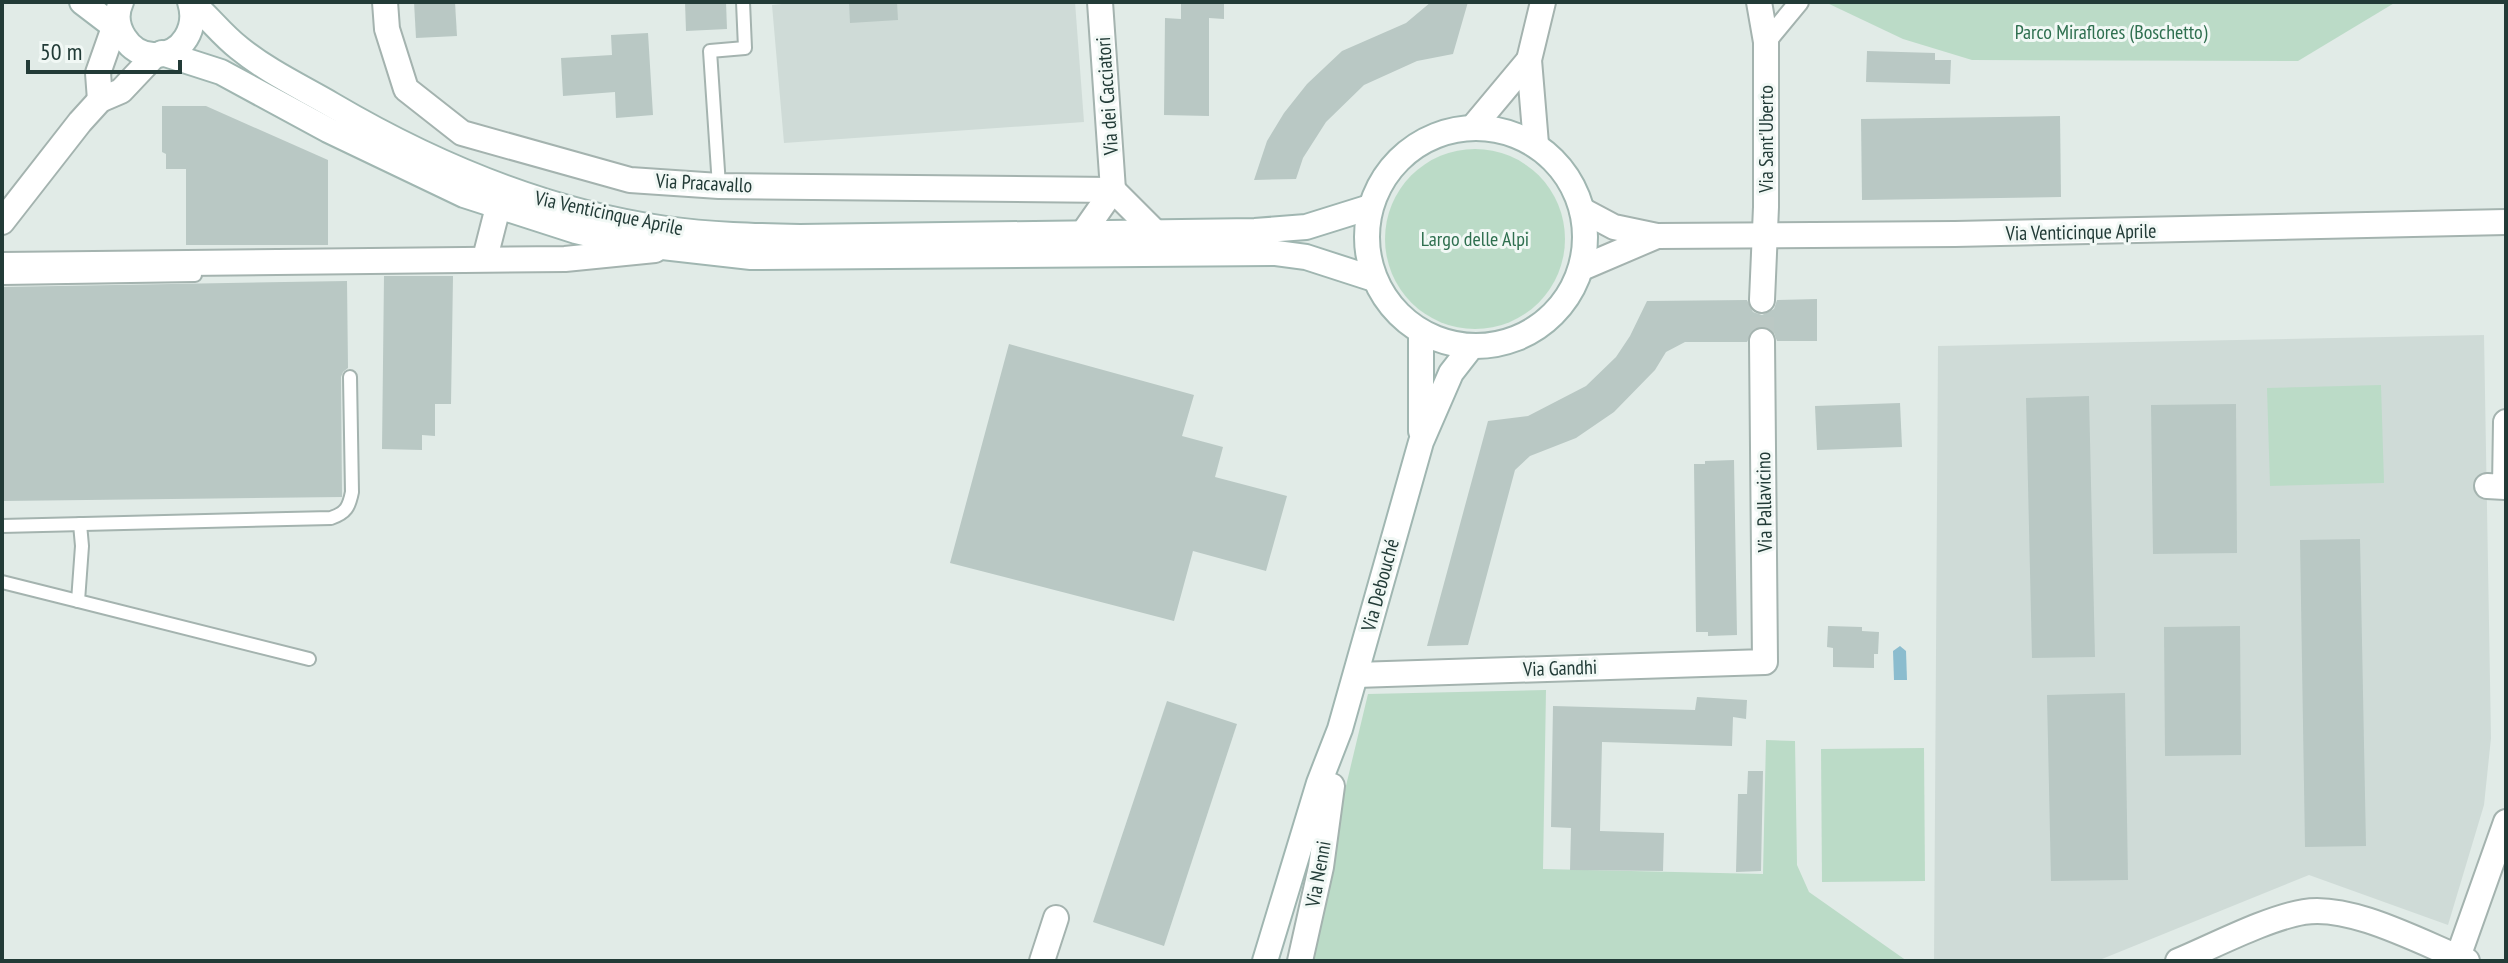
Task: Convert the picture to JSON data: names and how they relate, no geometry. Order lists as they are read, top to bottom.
{
  "streets": {
    "street": [
      "Via dei Cacciatori",
      "Via Sant'Uberto",
      "Via Pracavallo",
      "Via Venticinque Aprile",
      "Via Pallavicino",
      "Via Debouché",
      "Via Gandhi",
      "Via Nenni"
    ]
  },
  "crossings": [
    ["Via dei Cacciatori", "Via Pracavallo"],
    ["Via Sant'Uberto", "Via Venticinque Aprile"],
    ["Via Venticinque Aprile", "Via Debouché"],
    ["Via Pallavicino", "Via Gandhi"],
    ["Via Debouché", "Via Gandhi"],
    ["Via Debouché", "Via Nenni"]
  ],
  "parks": ["Parco Miraflores (Boschetto)", "Largo delle Alpi"],
  "scale_bar": "50 m"
}
